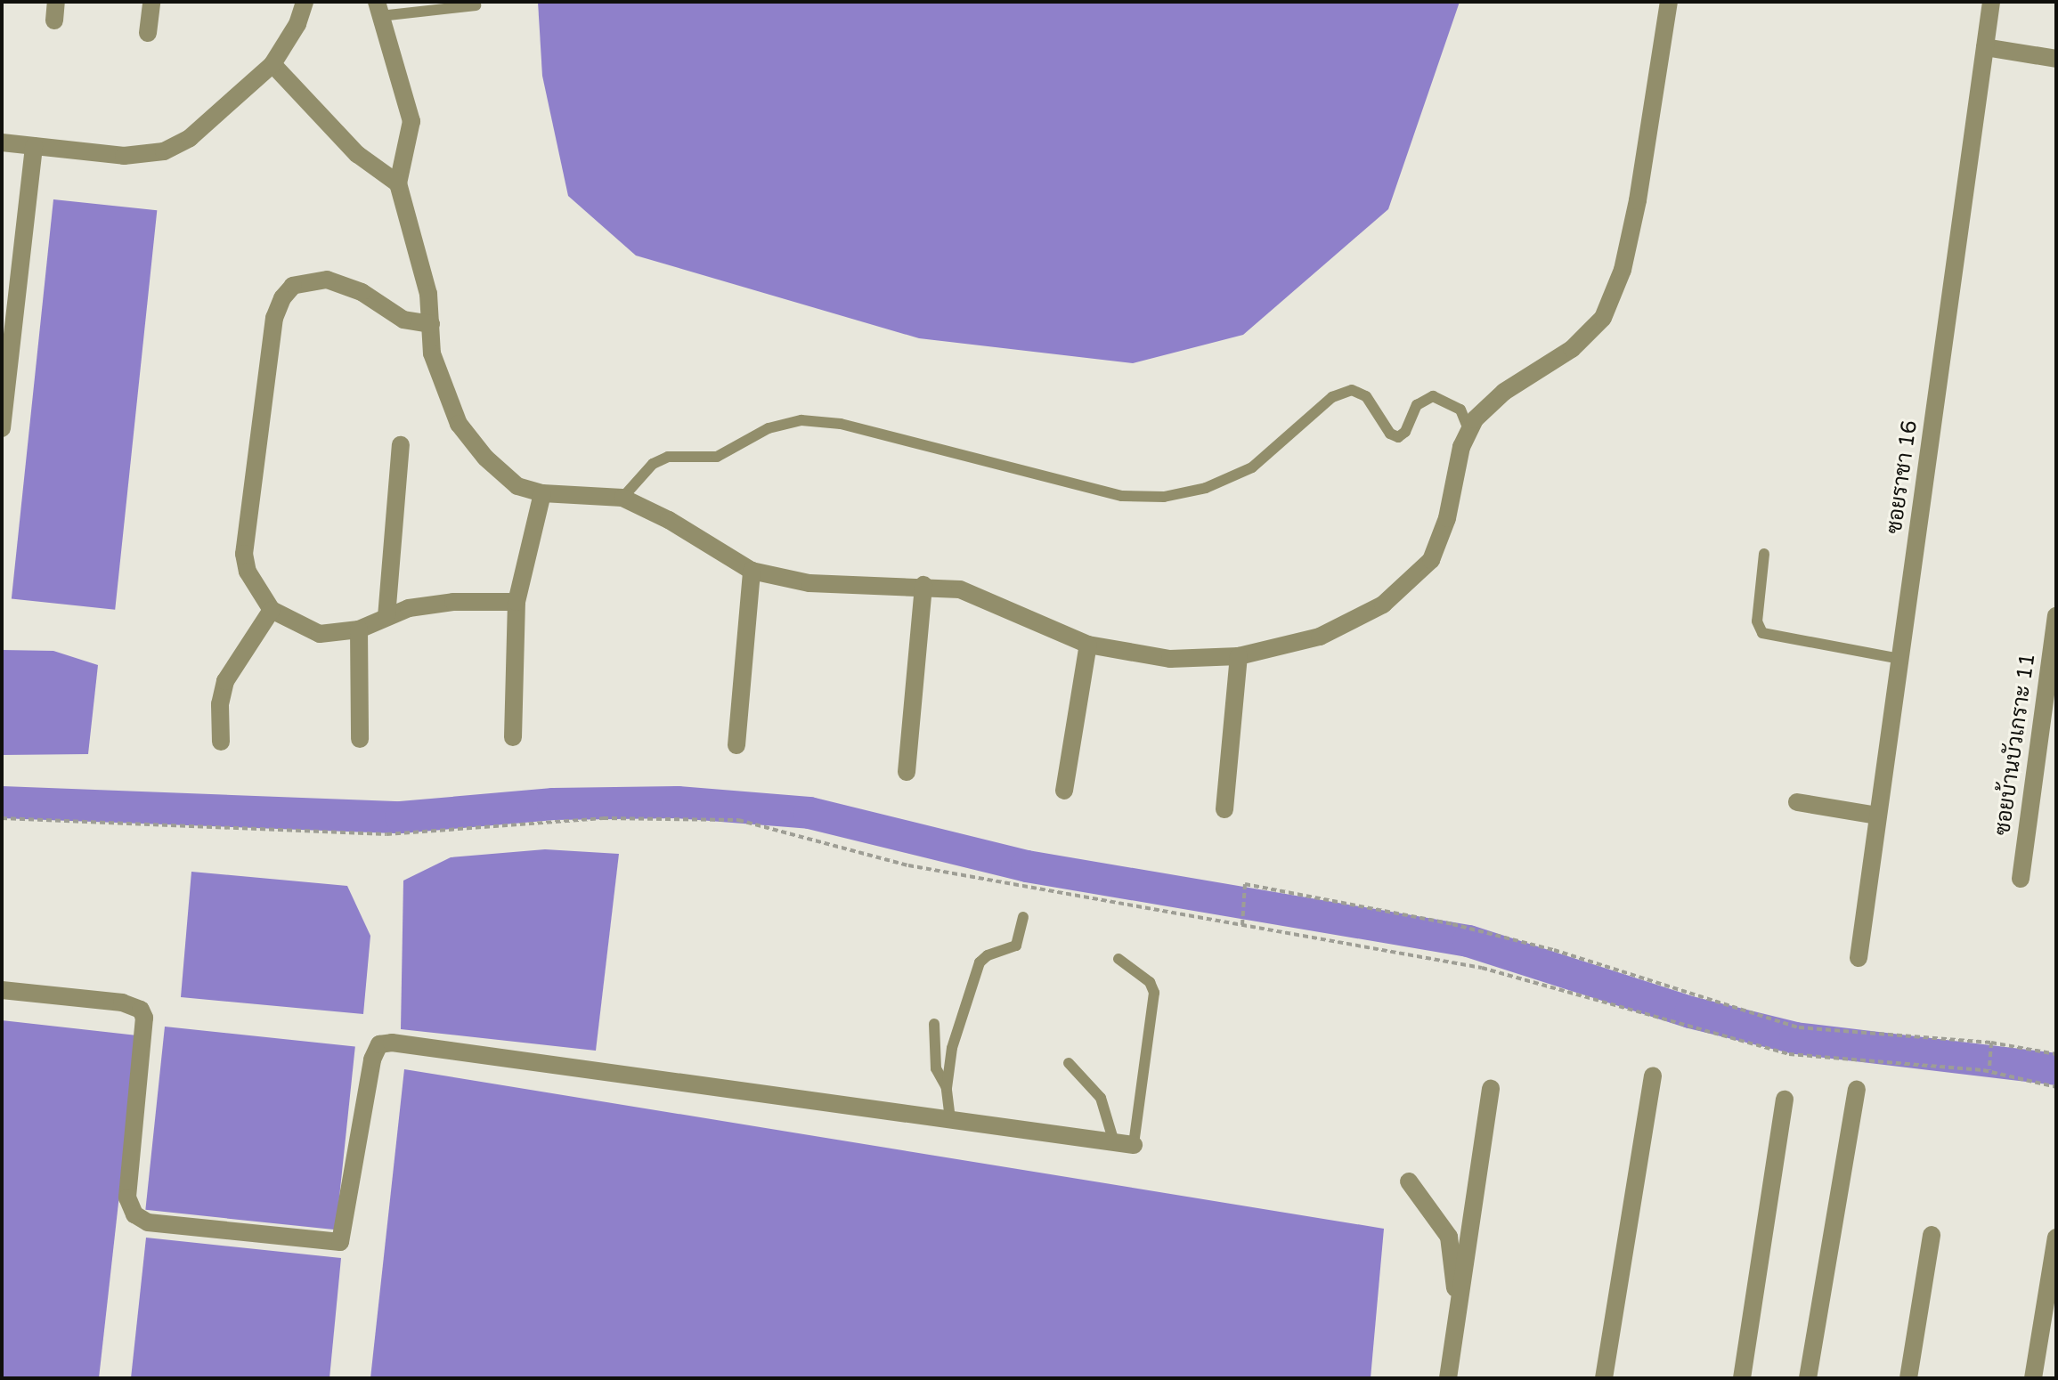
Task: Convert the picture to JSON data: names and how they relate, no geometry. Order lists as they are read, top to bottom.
{
  "streets": {
    "street": ["ซอยราชา 16", "ซอยบ้านบัวเกราะ 11"]
  }
}
